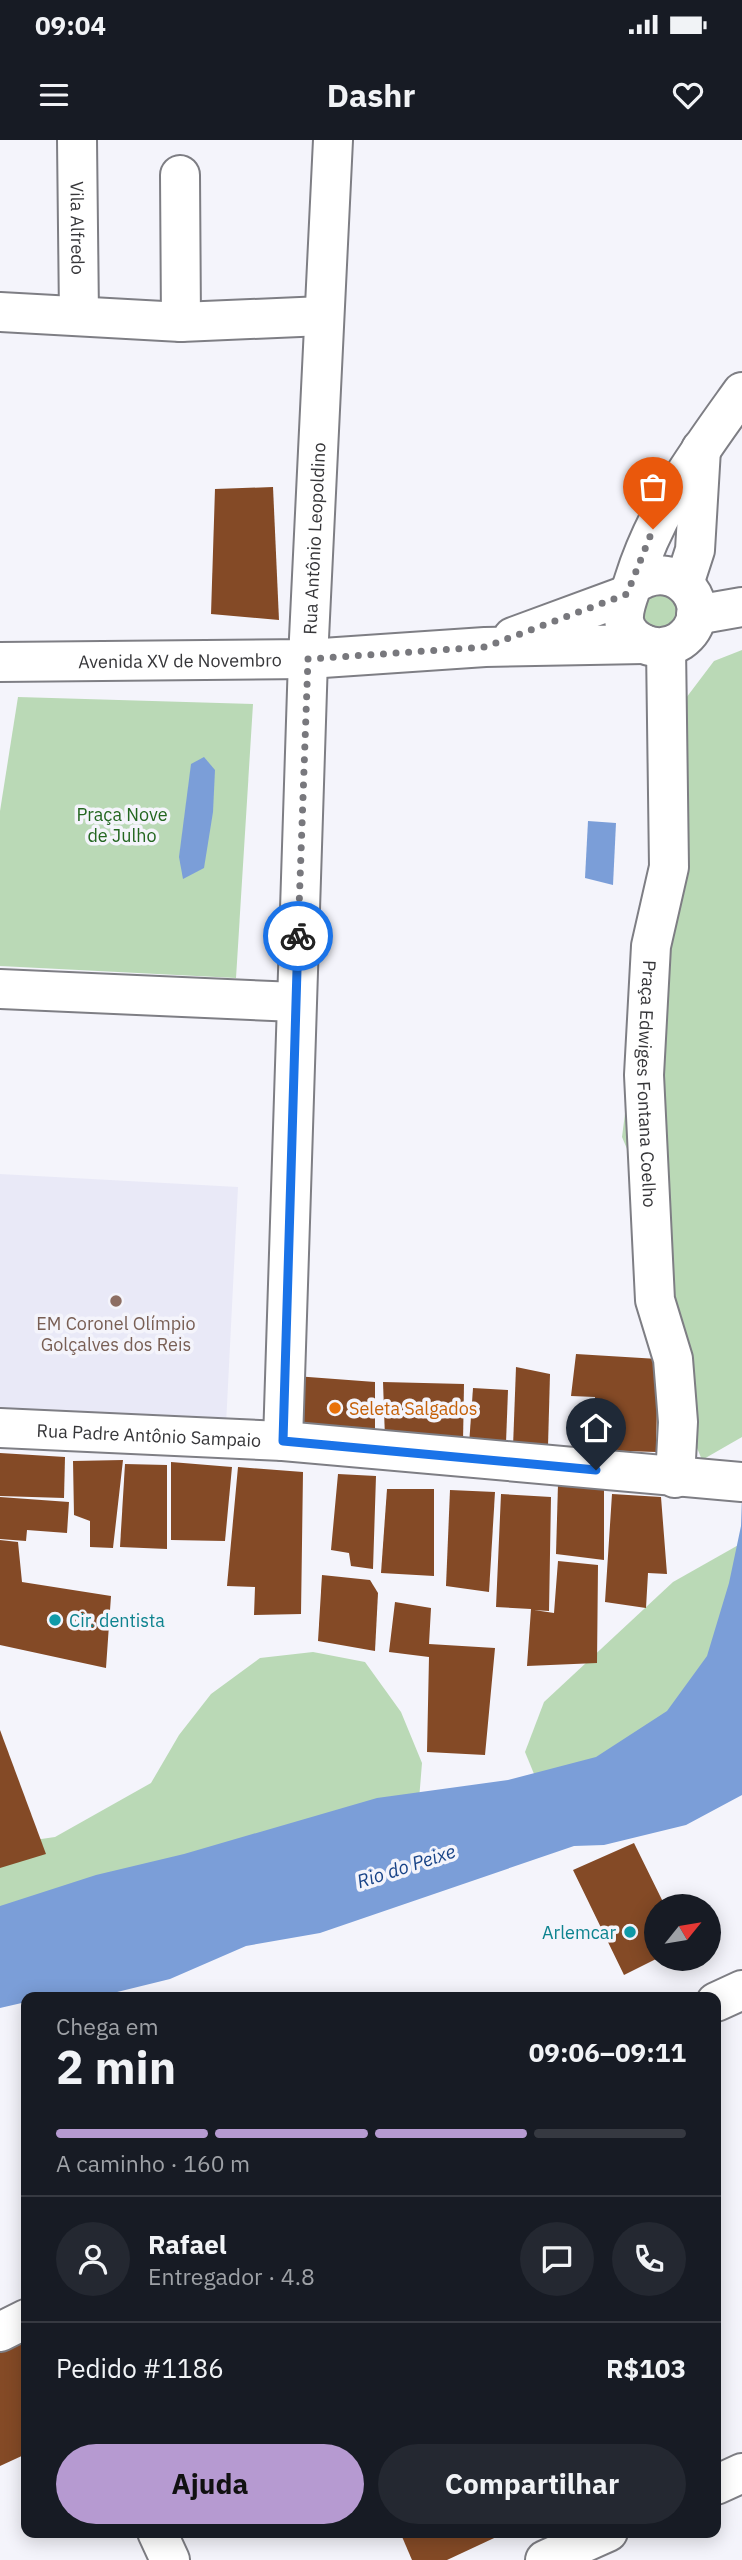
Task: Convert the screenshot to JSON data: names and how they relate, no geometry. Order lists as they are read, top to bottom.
{
  "streets": {
    "street": [
      "Vila Alfredo",
      "Rua Antônio Leopoldino",
      "Avenida XV de Novembro",
      "Praça Edwiges Fontana Coelho",
      "Rua Padre Antônio Sampaio"
    ]
  },
  "crossings": [
    ["Rua Antônio Leopoldino", "Avenida XV de Novembro"],
    ["Rua Antônio Leopoldino", "Rua Padre Antônio Sampaio"],
    ["Avenida XV de Novembro", "Praça Edwiges Fontana Coelho"],
    ["Praça Edwiges Fontana Coelho", "Rua Padre Antônio Sampaio"]
  ],
  "water": ["Rio do Peixe"],
  "parks": ["Praça Nove de Julho"],
  "places": [
    "EM Coronel Olímpio Golçalves dos Reis",
    "Seleta Salgados",
    "Cir. dentista",
    "Arlemcar"
  ],
  "north": "top right",
  "page": {
    "status": "09:04",
    "header": "Dashr",
    "heading": ["2 min", "Chega em", "09:06–09:11"],
    "panel": [
      "Rafael",
      "Entregador · 4.8",
      "Pedido #1186",
      "R$103"
    ],
    "bar": "A caminho · 160 m",
    "buttons": ["Ajuda", "Compartilhar"]
  }
}
